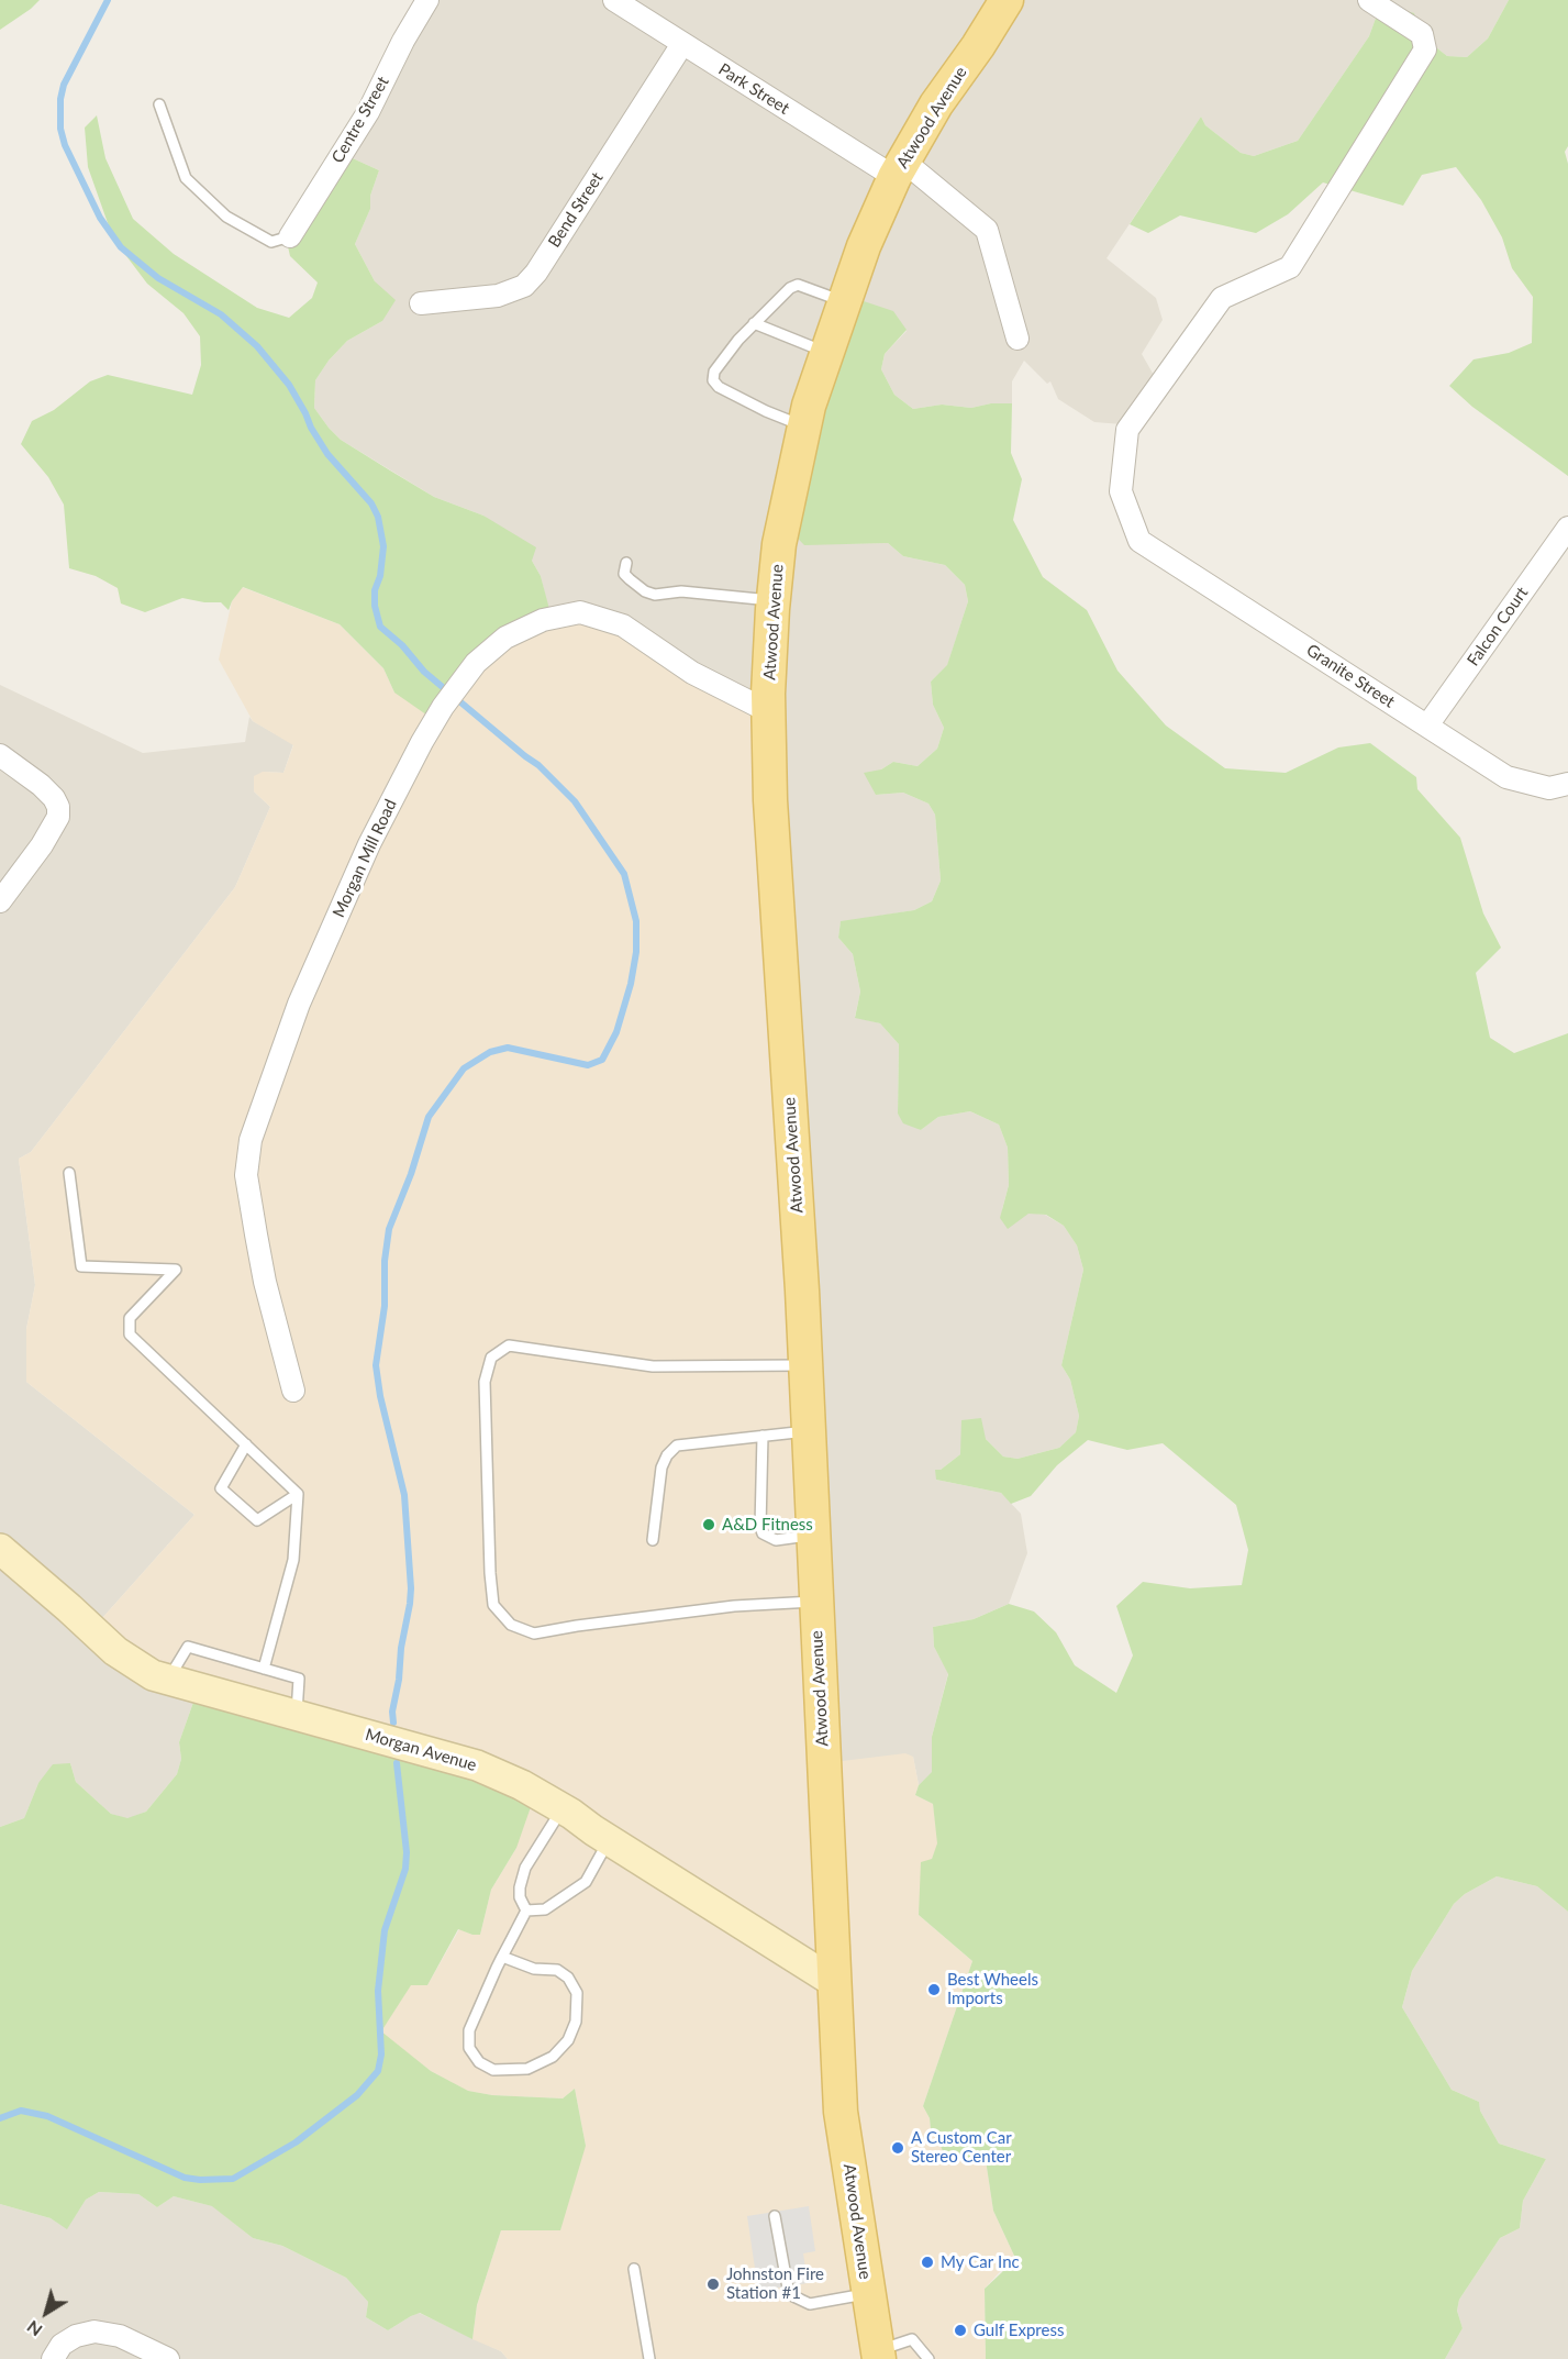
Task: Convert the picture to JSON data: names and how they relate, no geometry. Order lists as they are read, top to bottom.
{
  "streets": {
    "main road": ["Atwood Avenue"],
    "street": [
      "Park Street",
      "Centre Street",
      "Bend Street",
      "Falcon Court",
      "Granite Street",
      "Morgan Mill Road",
      "Morgan Avenue"
    ]
  },
  "crossings": [
    ["Park Street", "Atwood Avenue"],
    ["Park Street", "Bend Street"],
    ["Atwood Avenue", "Morgan Mill Road"],
    ["Atwood Avenue", "Morgan Avenue"],
    ["Falcon Court", "Granite Street"]
  ],
  "places": [
    "A&D Fitness",
    "Best Wheels Imports",
    "A Custom Car Stereo Center",
    "My Car Inc",
    "Johnston Fire Station #1",
    "Gulf Express"
  ],
  "north": "bottom left"
}
